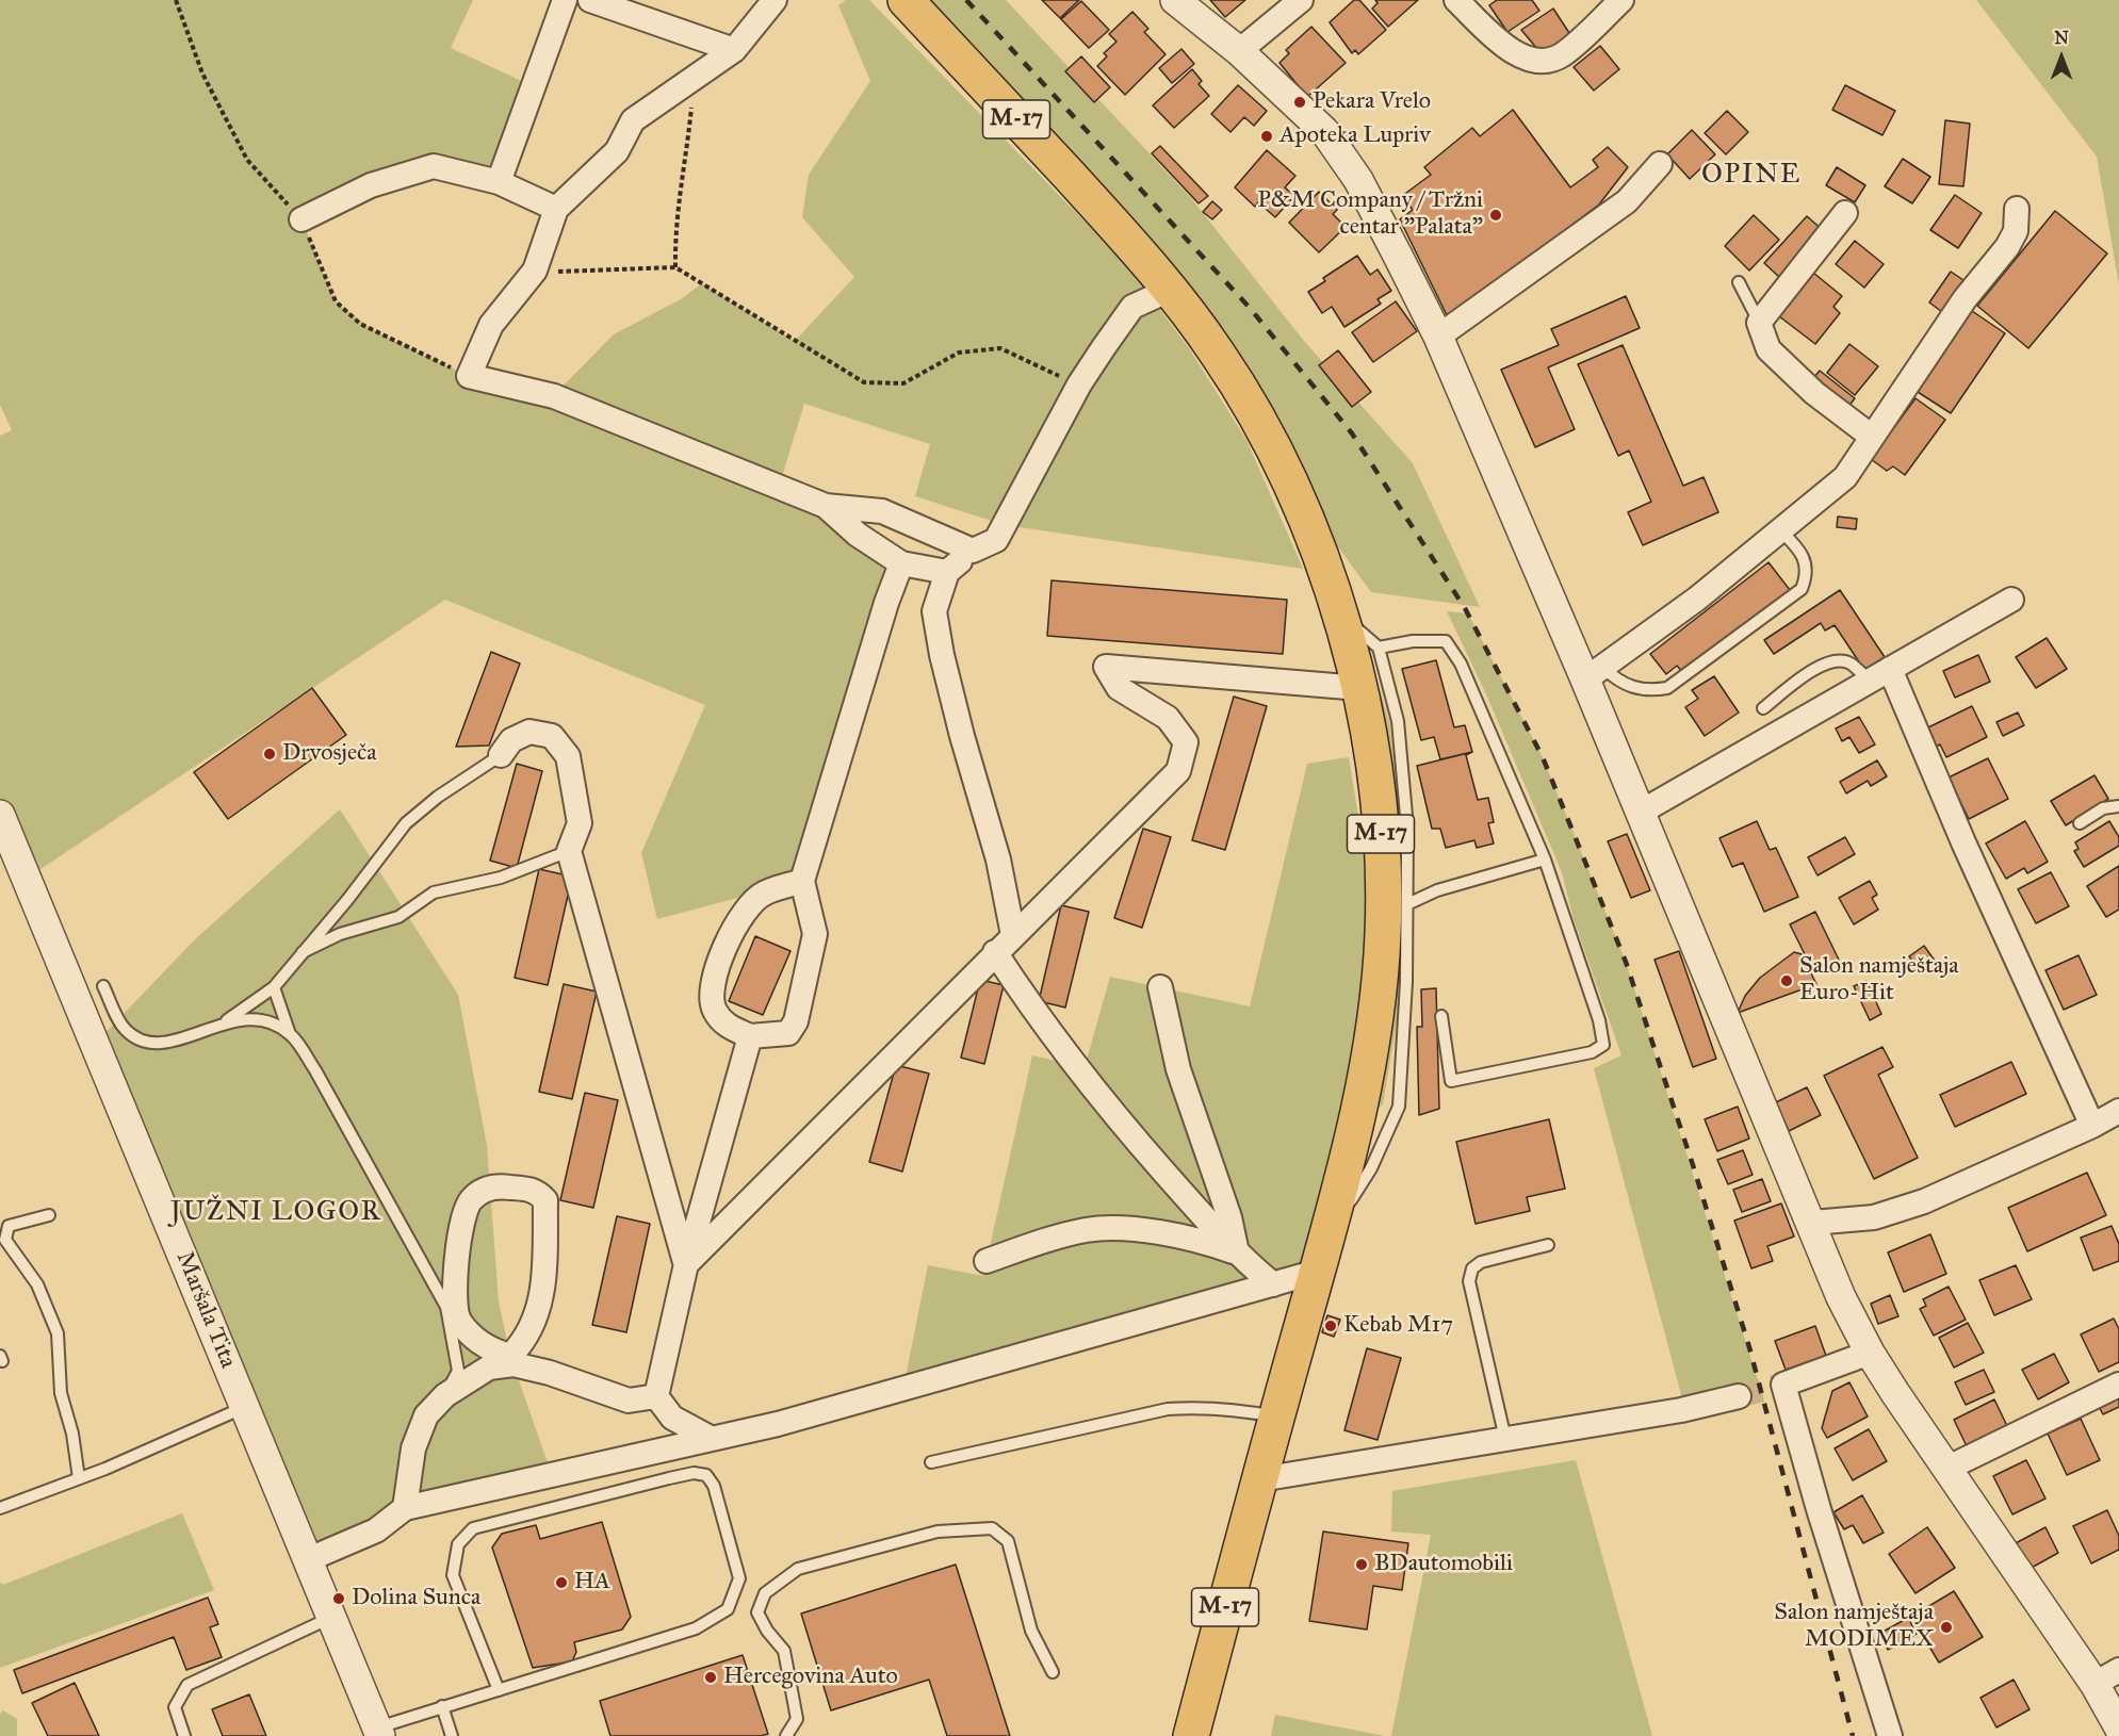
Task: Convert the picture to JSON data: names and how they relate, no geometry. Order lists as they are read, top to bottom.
{
  "streets": {
    "main road": ["M-17"],
    "street": ["Maršala Tita"]
  },
  "districts": ["OPINE", "JUŽNI LOGOR"],
  "places": [
    "Pekara Vrelo",
    "Apoteka Lupriv",
    "P&M Company / Tržni centar \"Palata\"",
    "Drvosječa",
    "Salon namještaja Euro-Hit",
    "Kebab M17",
    "BDautomobili",
    "HA",
    "Dolina Sunca",
    "Salon namještaja MODIMEX",
    "Hercegovina Auto"
  ],
  "north": "top"
}
